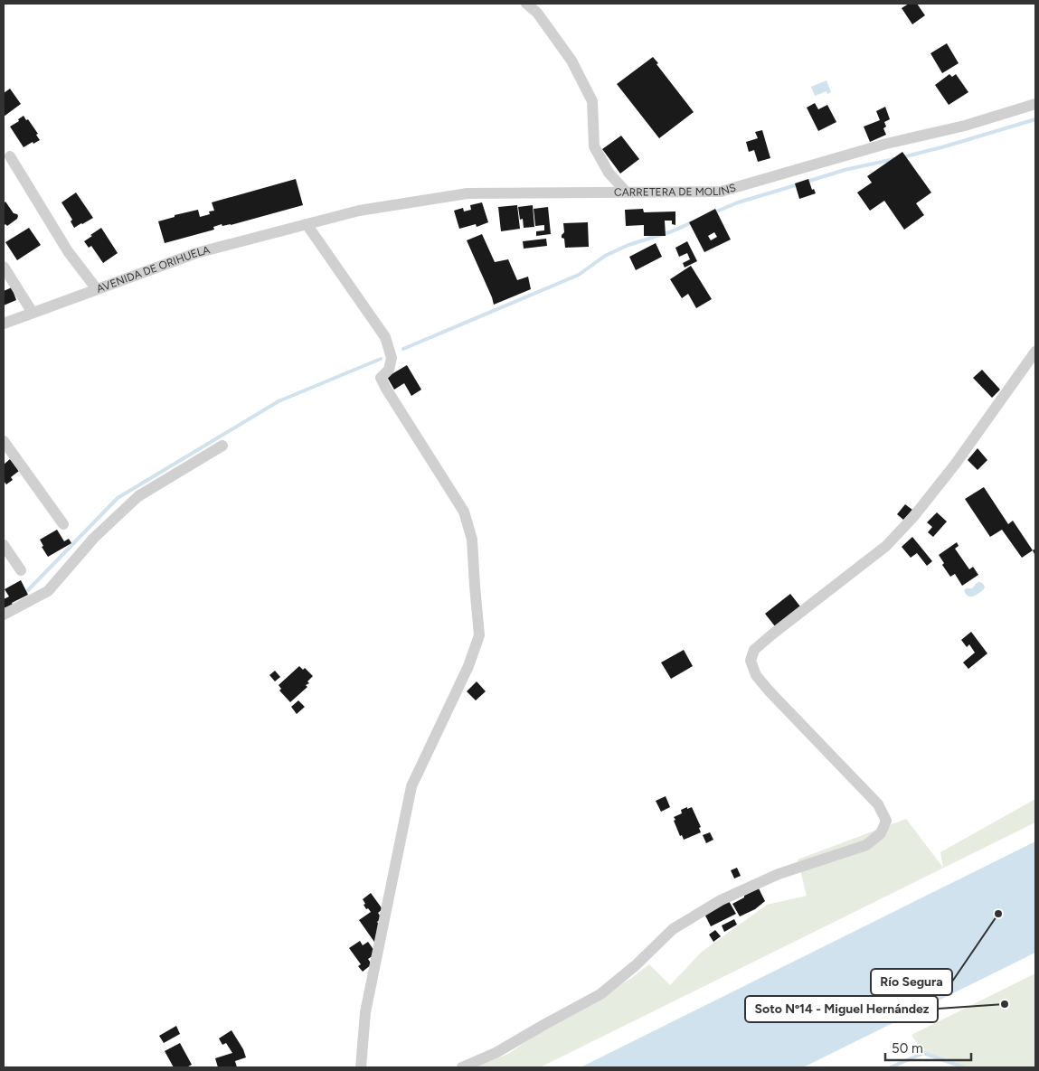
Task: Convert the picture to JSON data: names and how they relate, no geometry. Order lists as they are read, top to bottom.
{
  "streets": {
    "street": ["CARRETERA DE MOLINS", "AVENIDA DE ORIHUELA"]
  },
  "crossings": [
    ["CARRETERA DE MOLINS", "AVENIDA DE ORIHUELA"]
  ],
  "places": ["Río Segura", "Soto Nº14 - Miguel Hernández"],
  "scale_bar": "50 m"
}
